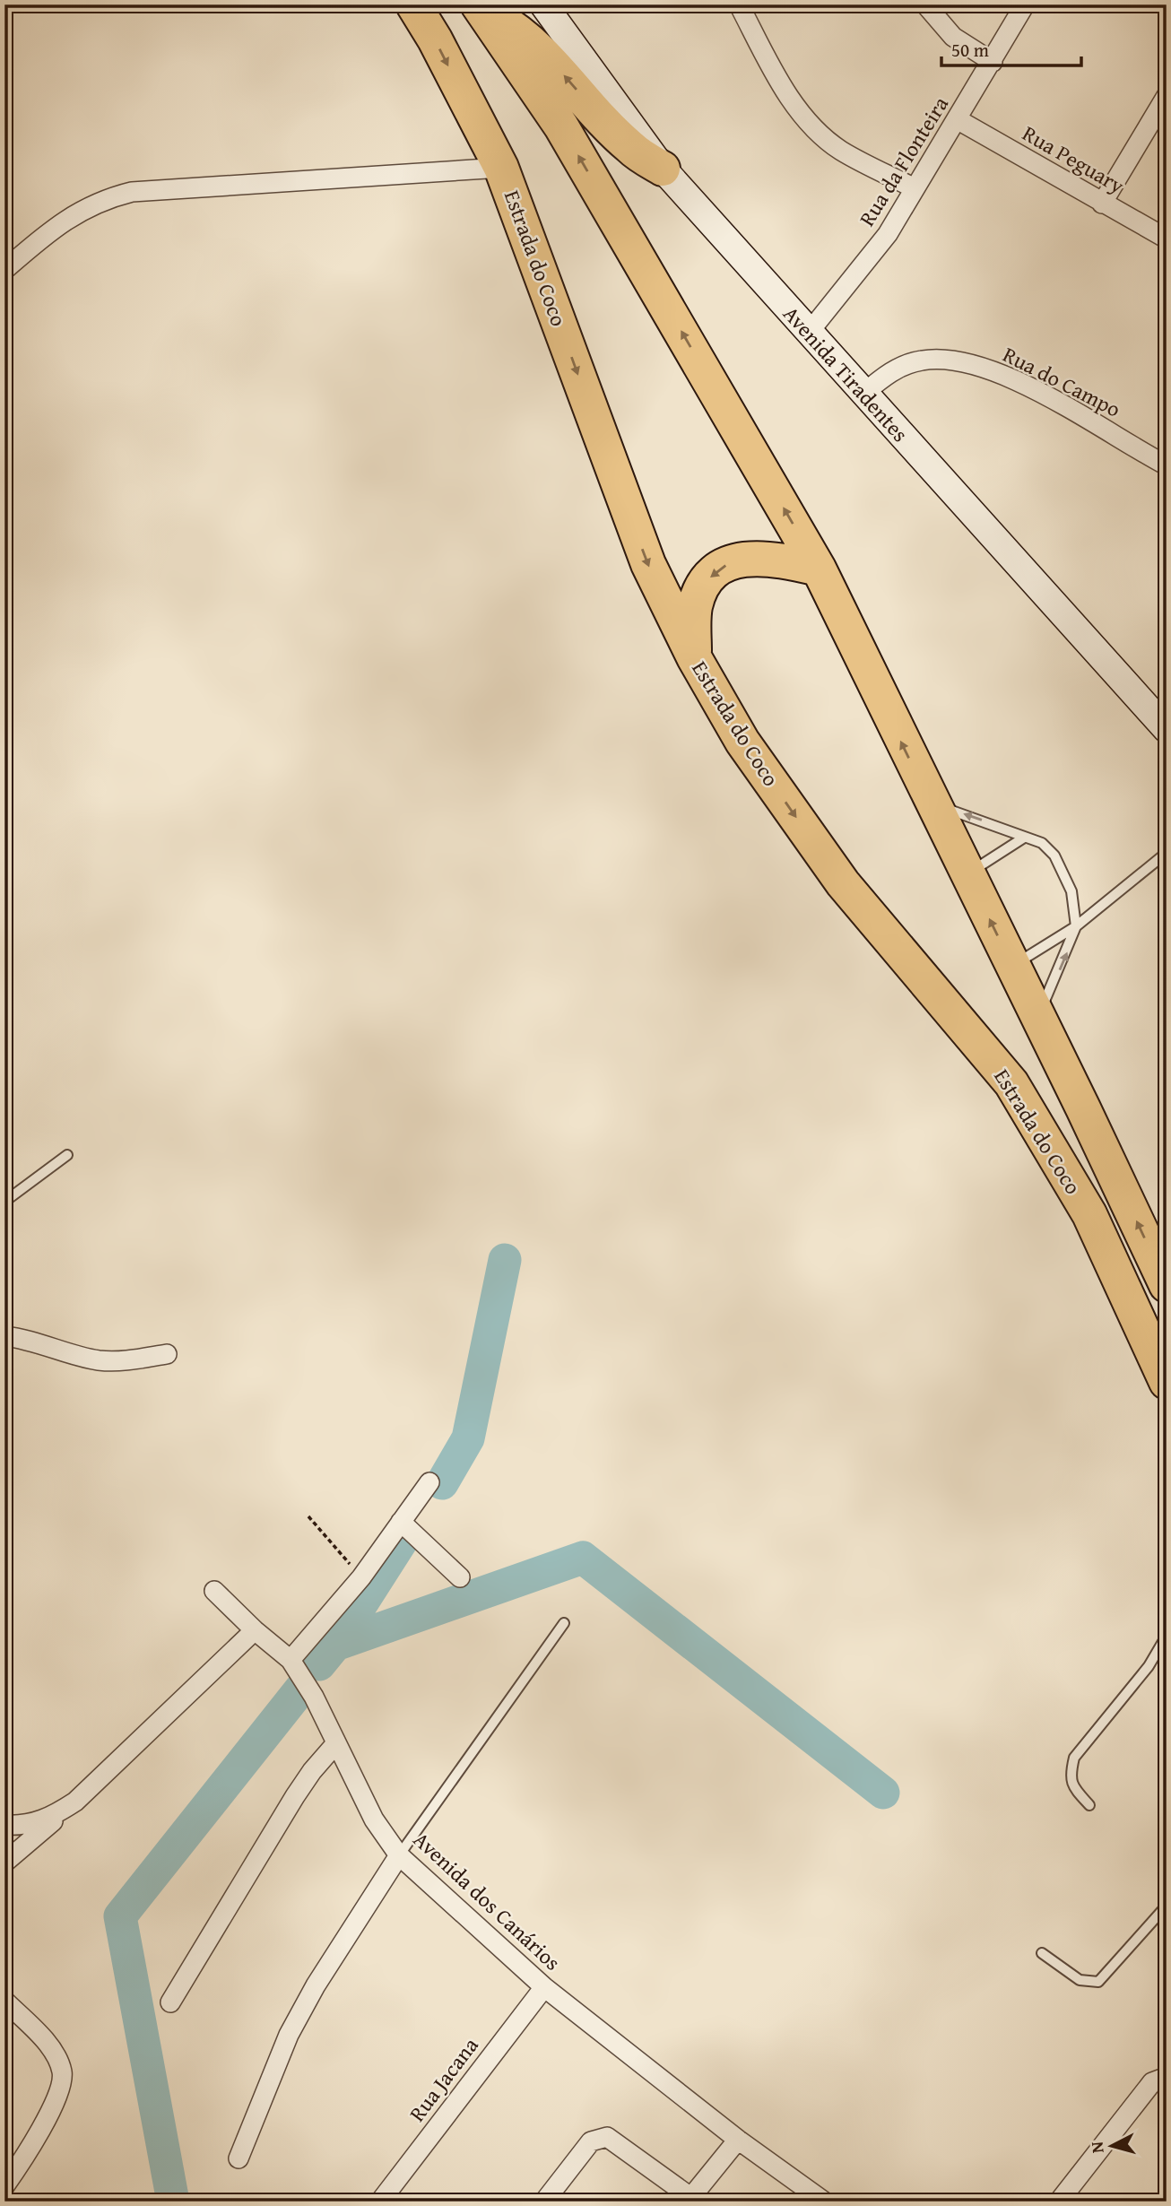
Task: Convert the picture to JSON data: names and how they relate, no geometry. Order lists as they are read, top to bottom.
{
  "streets": {
    "highway": ["Estrada do Coco"],
    "street": [
      "Rua Peguary",
      "Rua da Flonteira",
      "Avenida Tiradentes",
      "Rua do Campo",
      "Avenida dos Canários",
      "Rua Jacana"
    ]
  },
  "crossings": [
    ["Rua Peguary", "Rua da Flonteira"],
    ["Rua da Flonteira", "Avenida Tiradentes"],
    ["Avenida Tiradentes", "Rua do Campo"],
    ["Avenida dos Canários", "Rua Jacana"]
  ],
  "scale_bar": "50 m",
  "north": "left"
}
